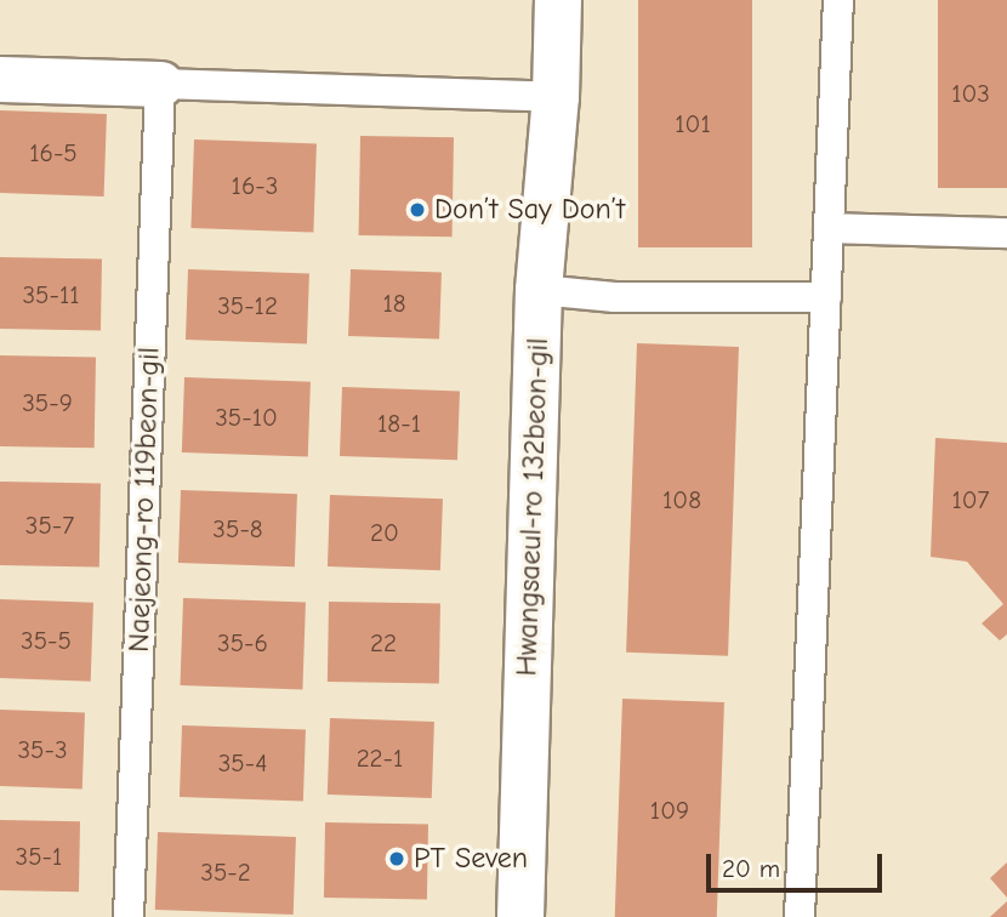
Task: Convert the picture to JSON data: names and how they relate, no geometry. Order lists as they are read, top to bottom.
{
  "streets": {
    "street": ["Hwangsaeul-ro 132beon-gil"],
    "lane": ["Naejeong-ro 119beon-gil"]
  },
  "places": ["Don’t Say Don’t", "PT Seven"],
  "house_numbers": [
    "103",
    "101",
    "16-5",
    "16-3",
    "35-11",
    "18",
    "35-12",
    "35-9",
    "35-10",
    "18-1",
    "108",
    "107",
    "35-7",
    "35-8",
    "20",
    "35-5",
    "35-6",
    "22",
    "35-3",
    "22-1",
    "35-4",
    "109",
    "35-1",
    "35-2"
  ],
  "scale_bar": "20 m"
}
